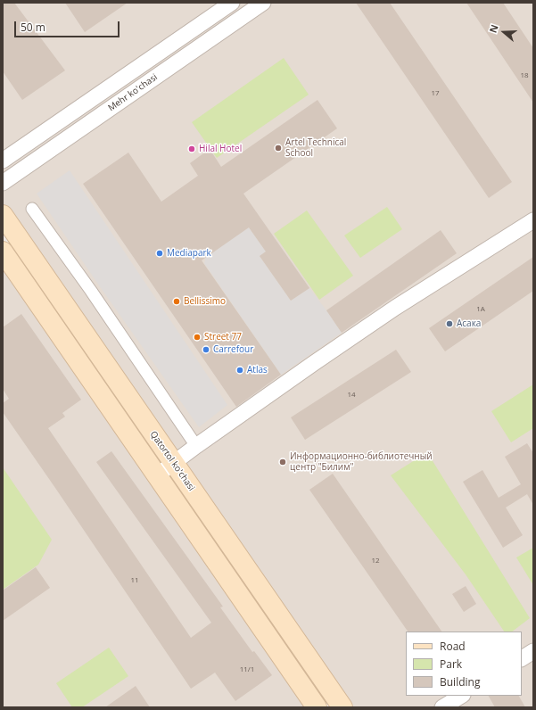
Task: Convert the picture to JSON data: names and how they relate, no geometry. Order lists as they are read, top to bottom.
{
  "streets": {
    "main road": ["Qatortol ko'chasi"],
    "street": ["Mehr ko'chasi"]
  },
  "places": [
    "Artel Technical School",
    "Hilal Hotel",
    "Mediapark",
    "Bellissimo",
    "Асака",
    "Street 77",
    "Carrefour",
    "Atlas",
    "Информационно-библиотечный центр \"Билим\""
  ],
  "house_numbers": [
    "18",
    "17",
    "1А",
    "14",
    "12",
    "11",
    "11/1"
  ],
  "legend": ["Road", "Park", "Building"],
  "scale_bar": "50 m",
  "north": "left"
}
